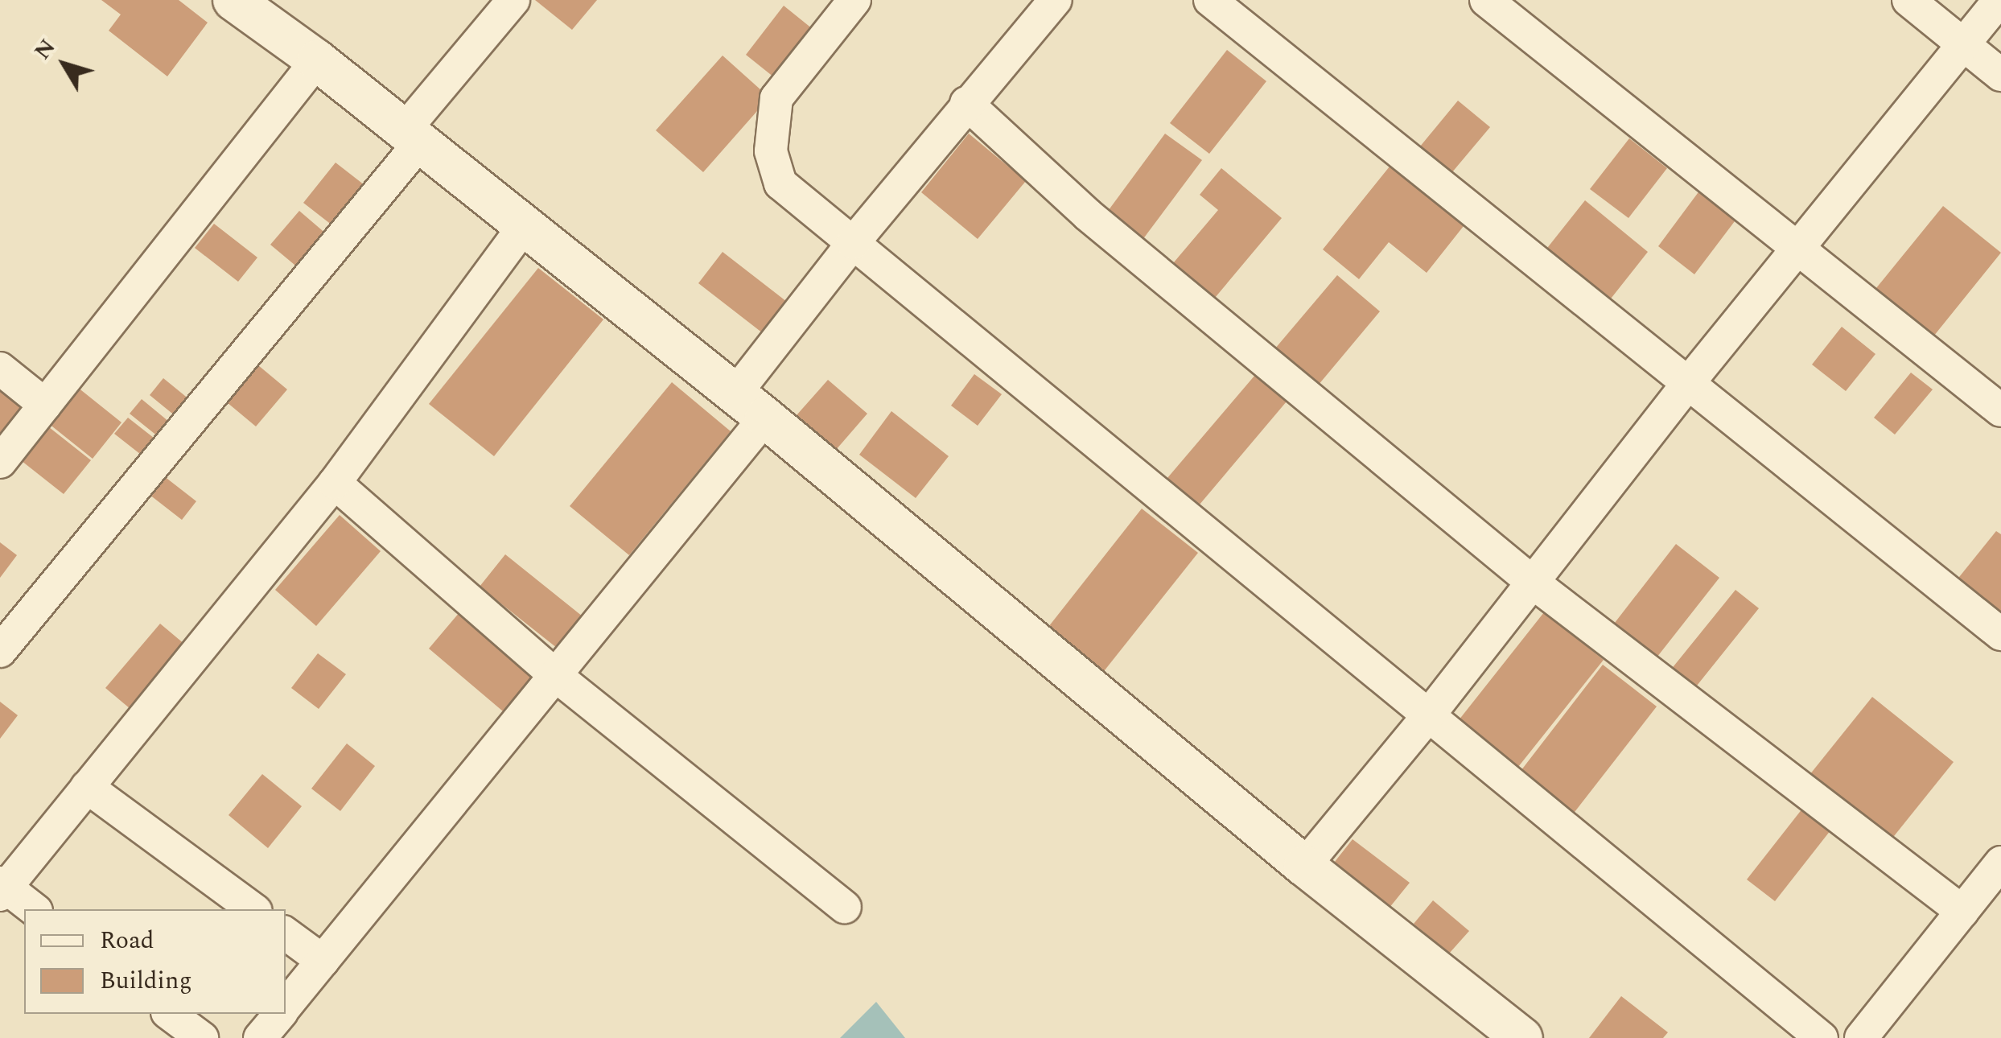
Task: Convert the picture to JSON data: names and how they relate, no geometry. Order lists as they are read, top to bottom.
{
  "legend": ["Road", "Building"],
  "north": "top left"
}
